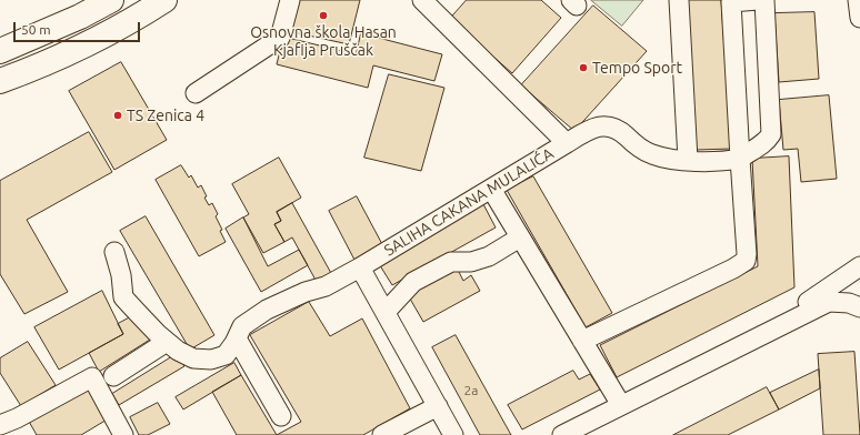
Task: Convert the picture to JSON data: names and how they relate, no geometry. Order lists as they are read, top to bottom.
{
  "streets": {
    "street": ["SALIHA CAKANA MULALIĆA"]
  },
  "places": ["Osnovna škola Hasan Kjafija Pruščak", "Tempo Sport", "TS Zenica 4"],
  "house_numbers": ["2a"],
  "scale_bar": "50 m"
}
